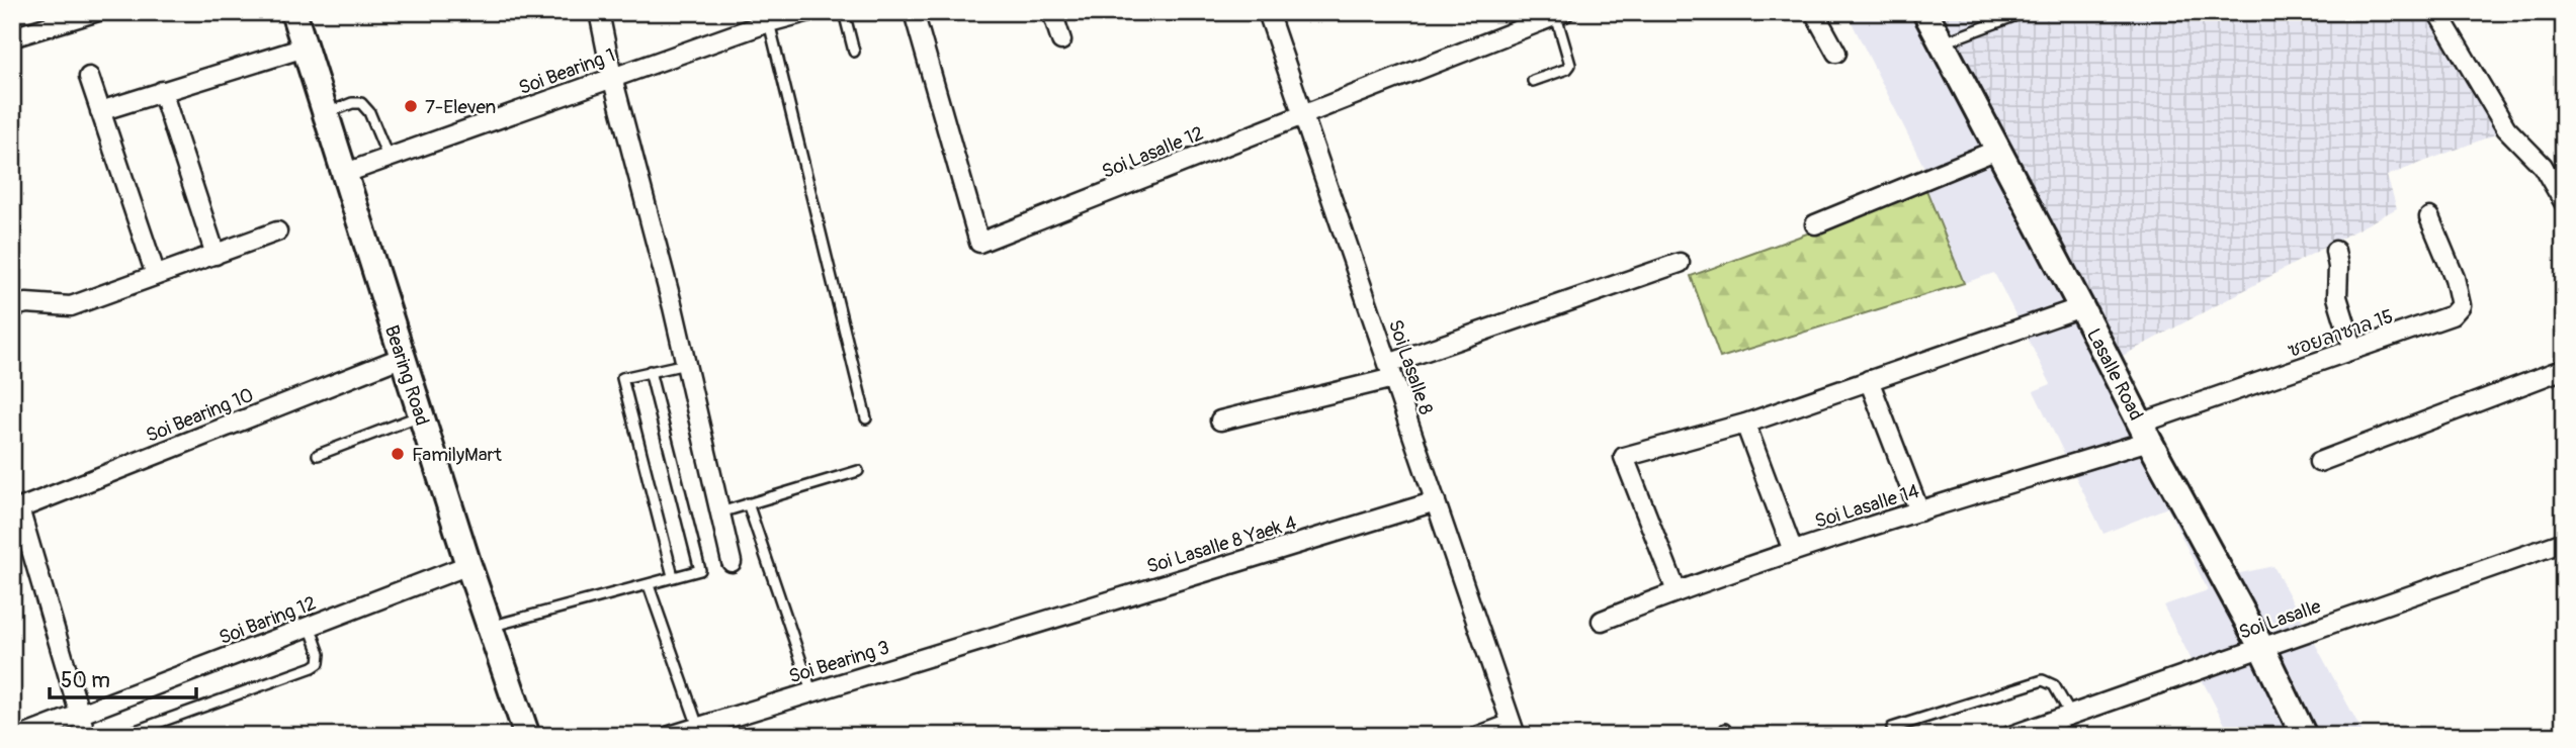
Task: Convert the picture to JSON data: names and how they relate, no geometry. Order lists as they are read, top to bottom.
{
  "streets": {
    "street": [
      "Soi Bearing 1",
      "Soi Lasalle 12",
      "ซอยลาซาล 15",
      "Soi Lasalle 8",
      "Lasalle Road",
      "Bearing Road",
      "Soi Bearing 10",
      "Soi Lasalle 14",
      "Soi Lasalle 8 Yaek 4",
      "Soi Lasalle",
      "Soi Baring 12",
      "Soi Bearing 3"
    ]
  },
  "crossings": [
    ["Soi Bearing 1", "Bearing Road"],
    ["Soi Lasalle 12", "Soi Lasalle 8"],
    ["ซอยลาซาล 15", "Lasalle Road"],
    ["ซอยลาซาล 15", "Soi Lasalle 14"],
    ["Soi Lasalle 8", "Soi Lasalle 8 Yaek 4"],
    ["Lasalle Road", "Soi Lasalle 14"],
    ["Lasalle Road", "Soi Lasalle"],
    ["Bearing Road", "Soi Bearing 10"],
    ["Bearing Road", "Soi Baring 12"],
    ["Soi Lasalle 8 Yaek 4", "Soi Bearing 3"]
  ],
  "places": ["7-Eleven", "FamilyMart"],
  "scale_bar": "50 m"
}
